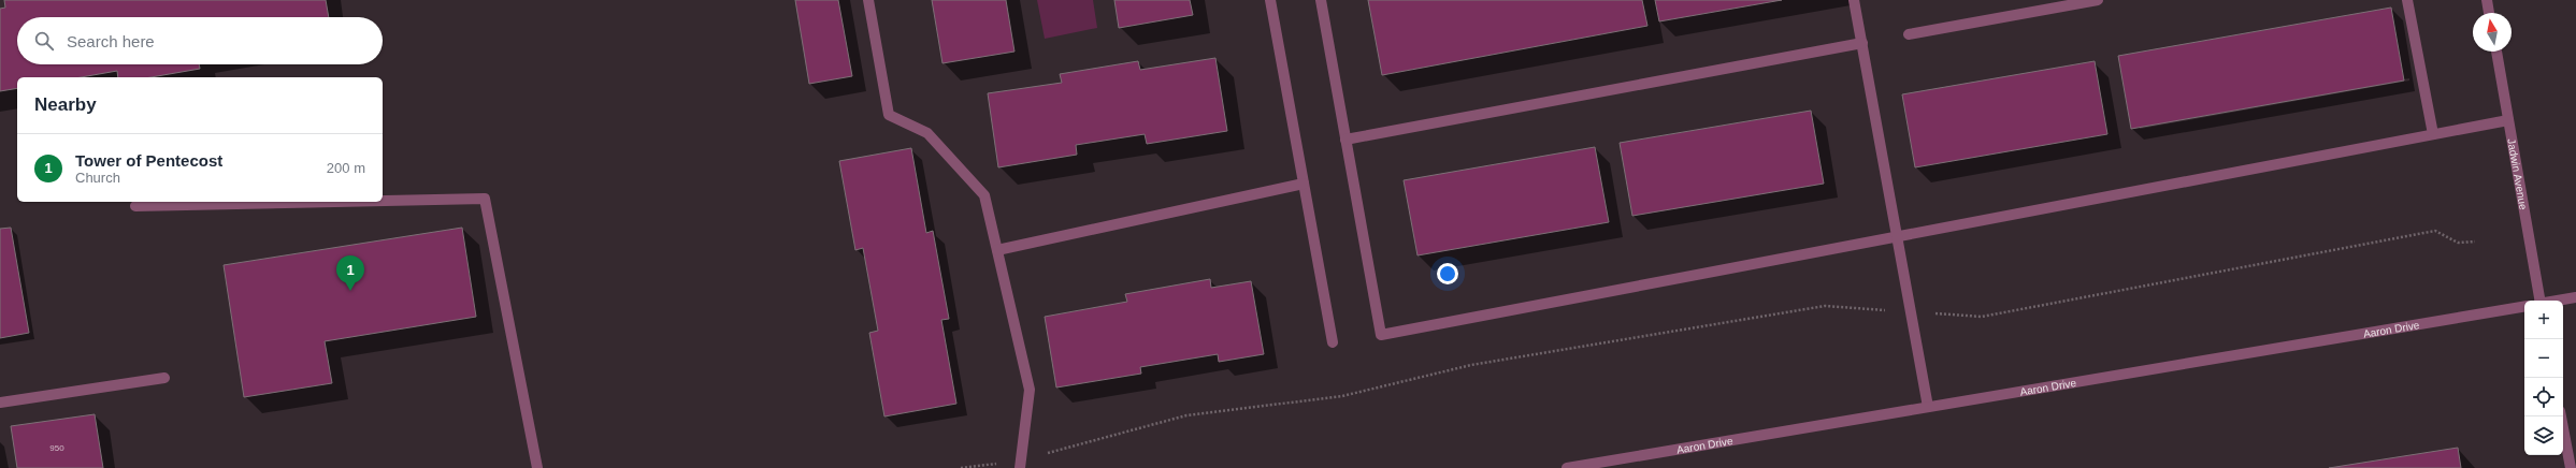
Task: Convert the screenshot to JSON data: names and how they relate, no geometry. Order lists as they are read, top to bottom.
{
  "streets": {
    "street": ["Jadwin Avenue", "Aaron Drive"]
  },
  "house_numbers": ["950"],
  "north": "top",
  "page": {
    "search": "Search here",
    "heading": "Nearby",
    "list": [
      {
        "mark": "1",
        "name": "Tower of Pentecost",
        "note": "Church",
        "value": "200 m"
      }
    ],
    "pins": "1",
    "map_buttons": ["+", "−"]
  }
}
